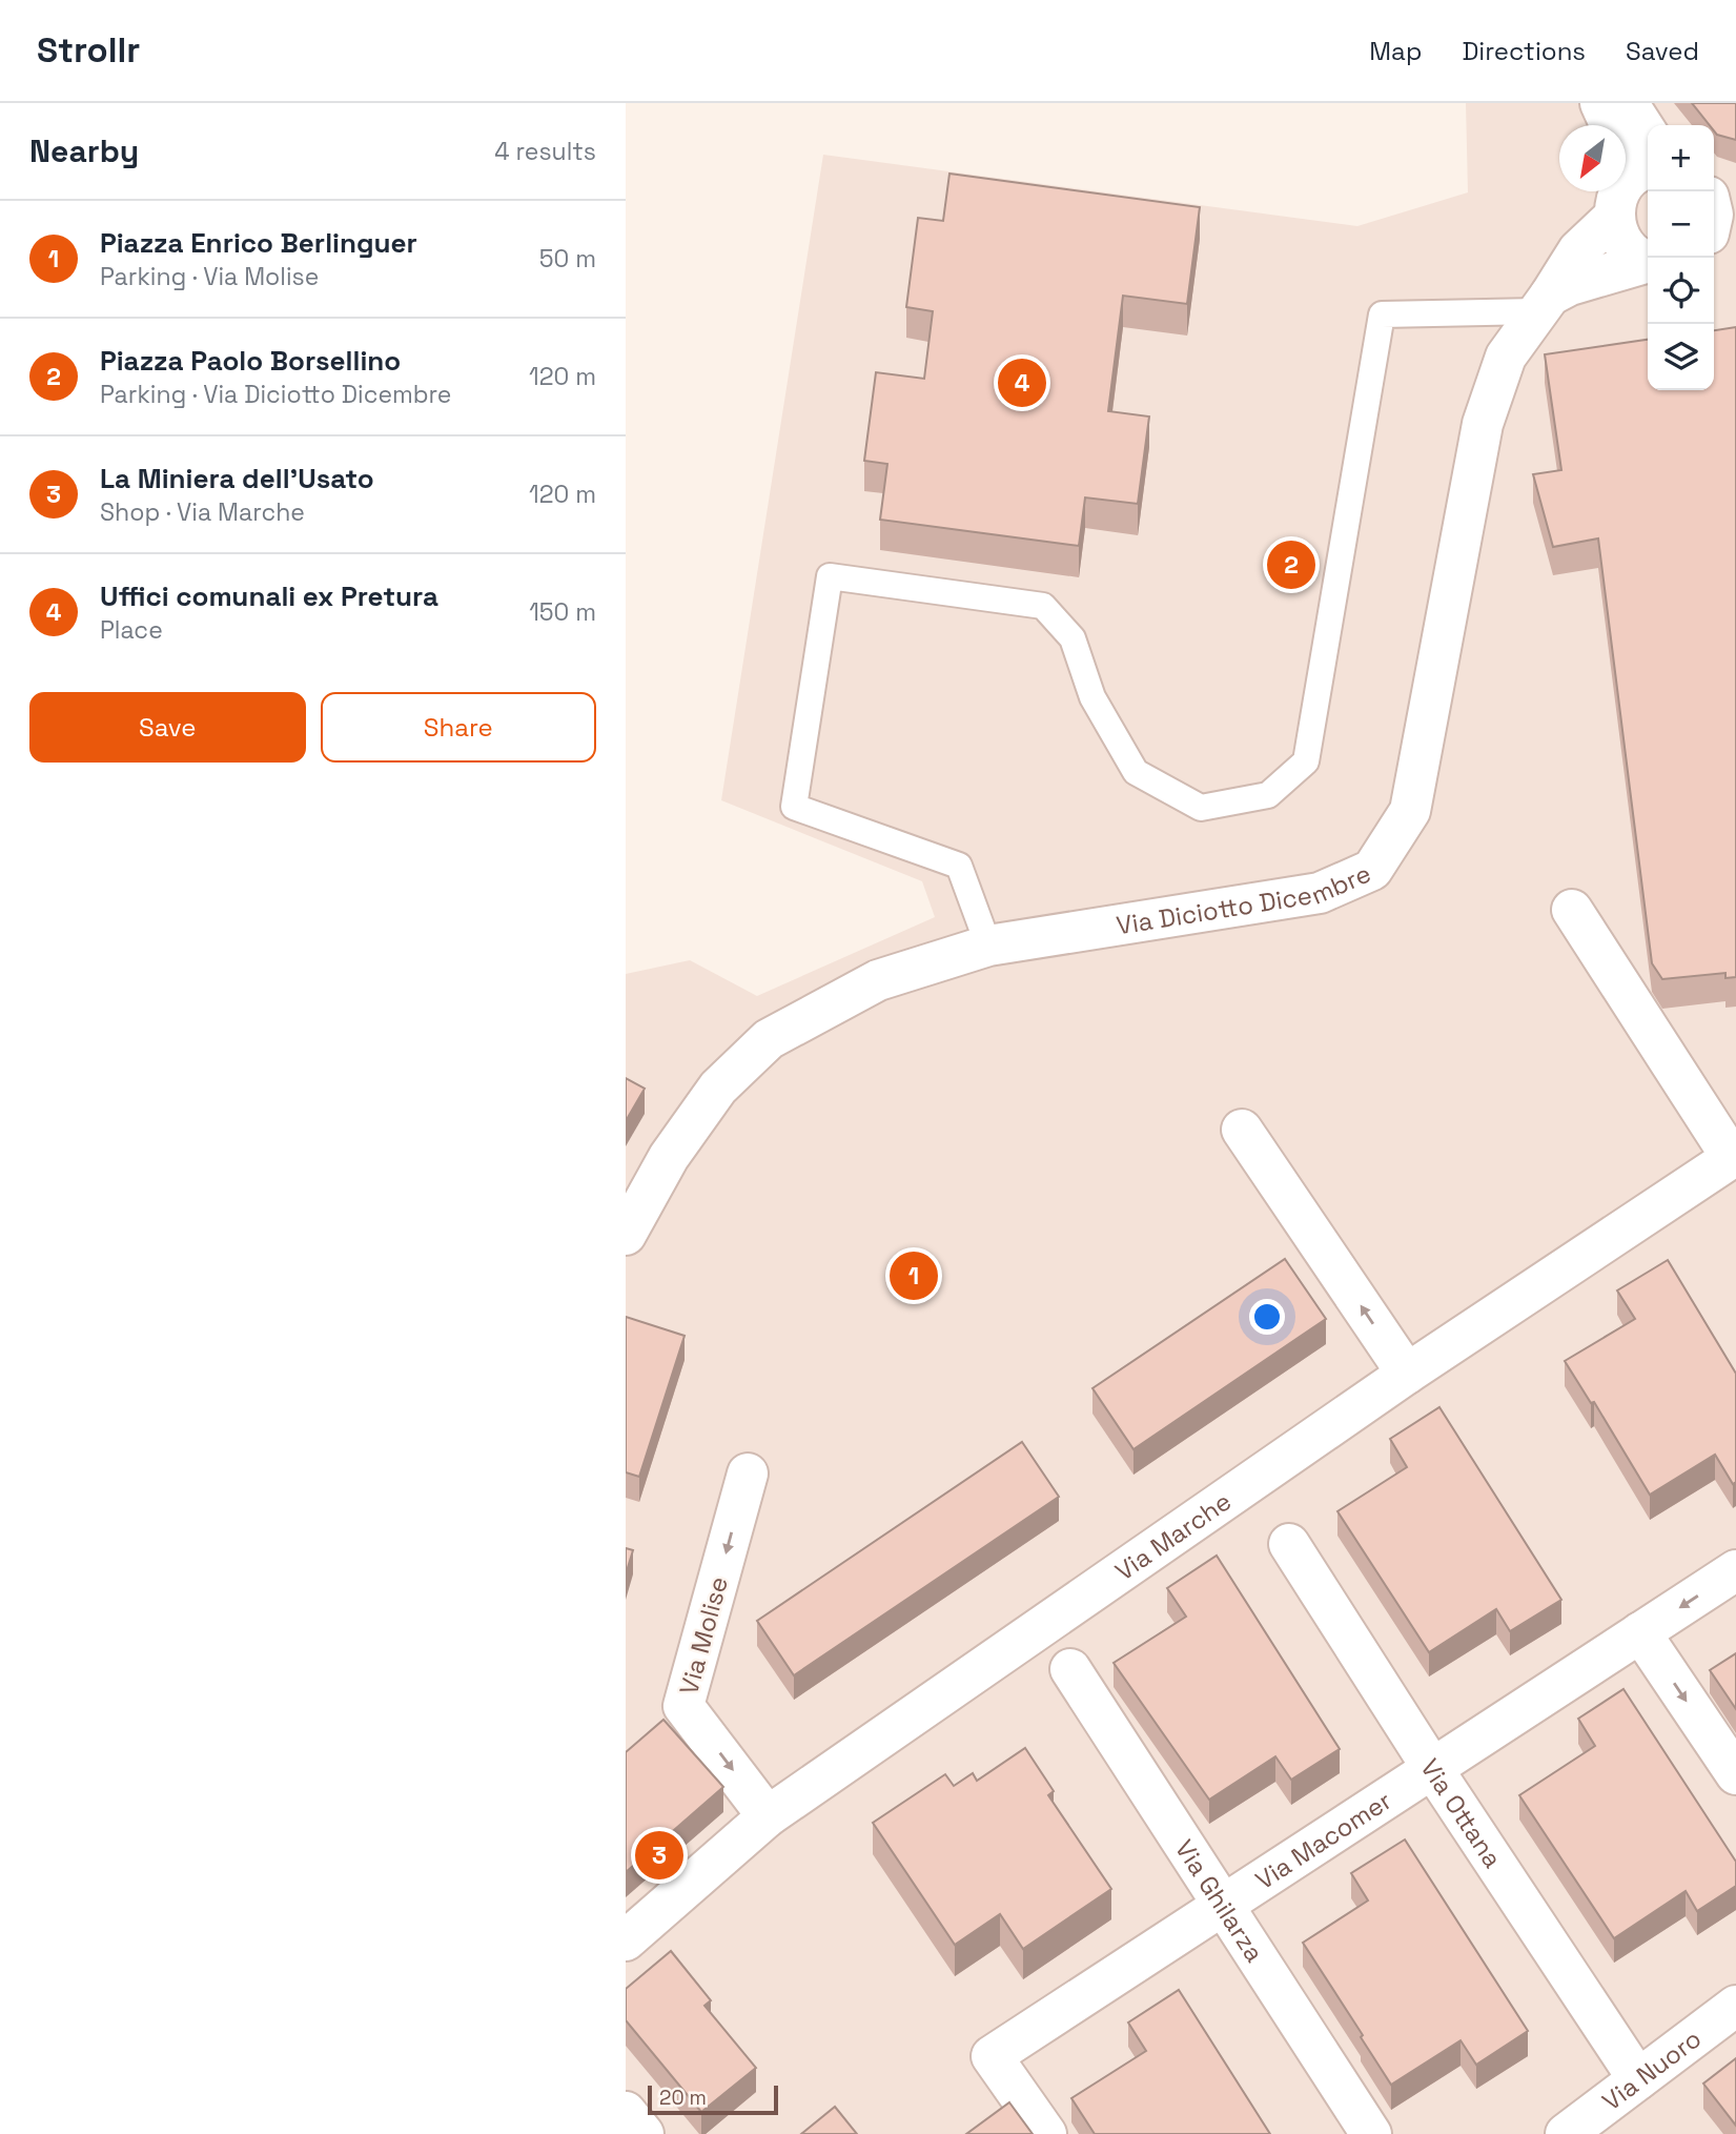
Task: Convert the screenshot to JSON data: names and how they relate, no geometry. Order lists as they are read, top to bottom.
{
  "streets": {
    "street": [
      "Via Diciotto Dicembre",
      "Via Marche",
      "Via Molise",
      "Via Ottana",
      "Via Macomer",
      "Via Ghilarza",
      "Via Nuoro"
    ]
  },
  "crossings": [
    ["Via Marche", "Via Molise"],
    ["Via Ottana", "Via Macomer"],
    ["Via Ottana", "Via Nuoro"],
    ["Via Macomer", "Via Ghilarza"]
  ],
  "one_way": ["Via Molise"],
  "scale_bar": "20 m",
  "north": "bottom left",
  "page": {
    "header": "Strollr",
    "nav": ["Map", "Directions", "Saved"],
    "heading": ["Nearby", "4 results"],
    "map_buttons": ["+", "−"],
    "list": [
      {
        "mark": "1",
        "name": "Piazza Enrico Berlinguer",
        "note": "Parking · Via Molise",
        "value": "50 m"
      },
      {
        "mark": "2",
        "name": "Piazza Paolo Borsellino",
        "note": "Parking · Via Diciotto Dicembre",
        "value": "120 m"
      },
      {
        "mark": "3",
        "name": "La Miniera dell'Usato",
        "note": "Shop · Via Marche",
        "value": "120 m"
      },
      {
        "mark": "4",
        "name": "Uffici comunali ex Pretura",
        "note": "Place",
        "value": "150 m"
      }
    ],
    "pins": [
      "4",
      "2",
      "1",
      "3"
    ],
    "buttons": ["Save", "Share"],
    "scale": "20 m"
  }
}
